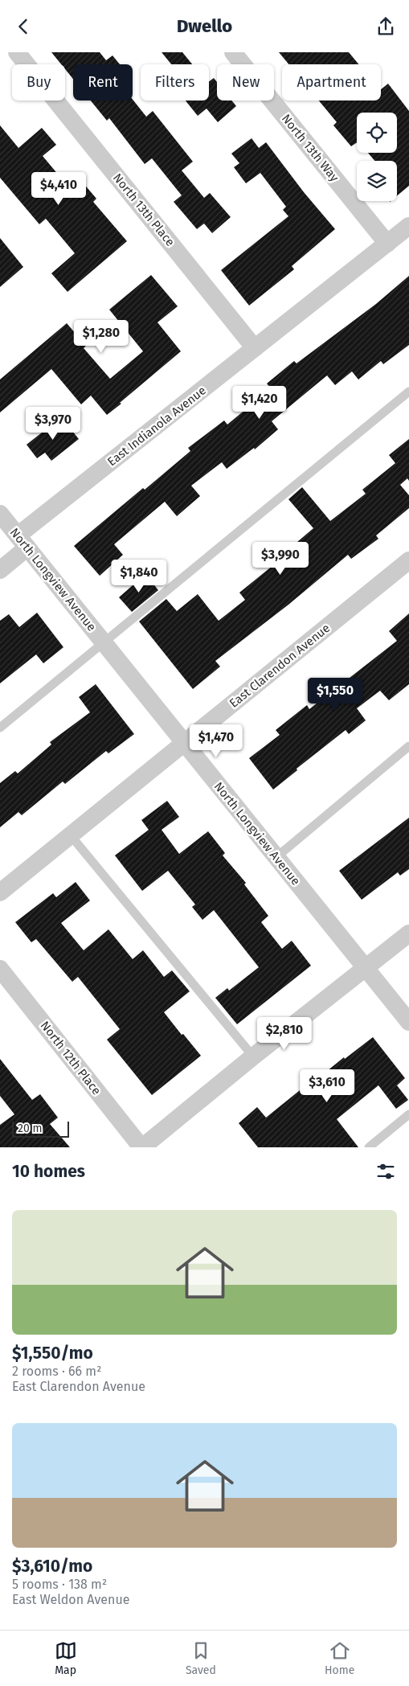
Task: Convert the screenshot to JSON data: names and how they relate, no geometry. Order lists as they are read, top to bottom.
{
  "streets": {
    "street": [
      "North 13th Way",
      "North 13th Place",
      "East Indianola Avenue",
      "North Longview Avenue",
      "East Clarendon Avenue",
      "North 12th Place"
    ]
  },
  "crossings": [
    ["North 13th Way", "East Indianola Avenue"],
    ["North 13th Place", "East Indianola Avenue"],
    ["East Indianola Avenue", "North Longview Avenue"],
    ["North Longview Avenue", "East Clarendon Avenue"]
  ],
  "scale_bar": "20 m",
  "page": {
    "header": "Dwello",
    "chip": [
      "Buy",
      "Rent",
      "Filters",
      "New",
      "Apartment"
    ],
    "price": [
      "$4,410",
      "$1,280",
      "$1,420",
      "$3,970",
      "$3,990",
      "$1,840",
      "$1,550",
      "$1,470",
      "$2,810",
      "$3,610"
    ],
    "scale": "20 m",
    "heading": "10 homes",
    "list": [
      {
        "name": "$1,550/mo",
        "note": "2 rooms · 66 m² · East Clarendon Avenue"
      },
      {
        "name": "$3,610/mo",
        "note": "5 rooms · 138 m² · East Weldon Avenue"
      }
    ],
    "tabs": ["Map", "Saved", "Home"]
  }
}
